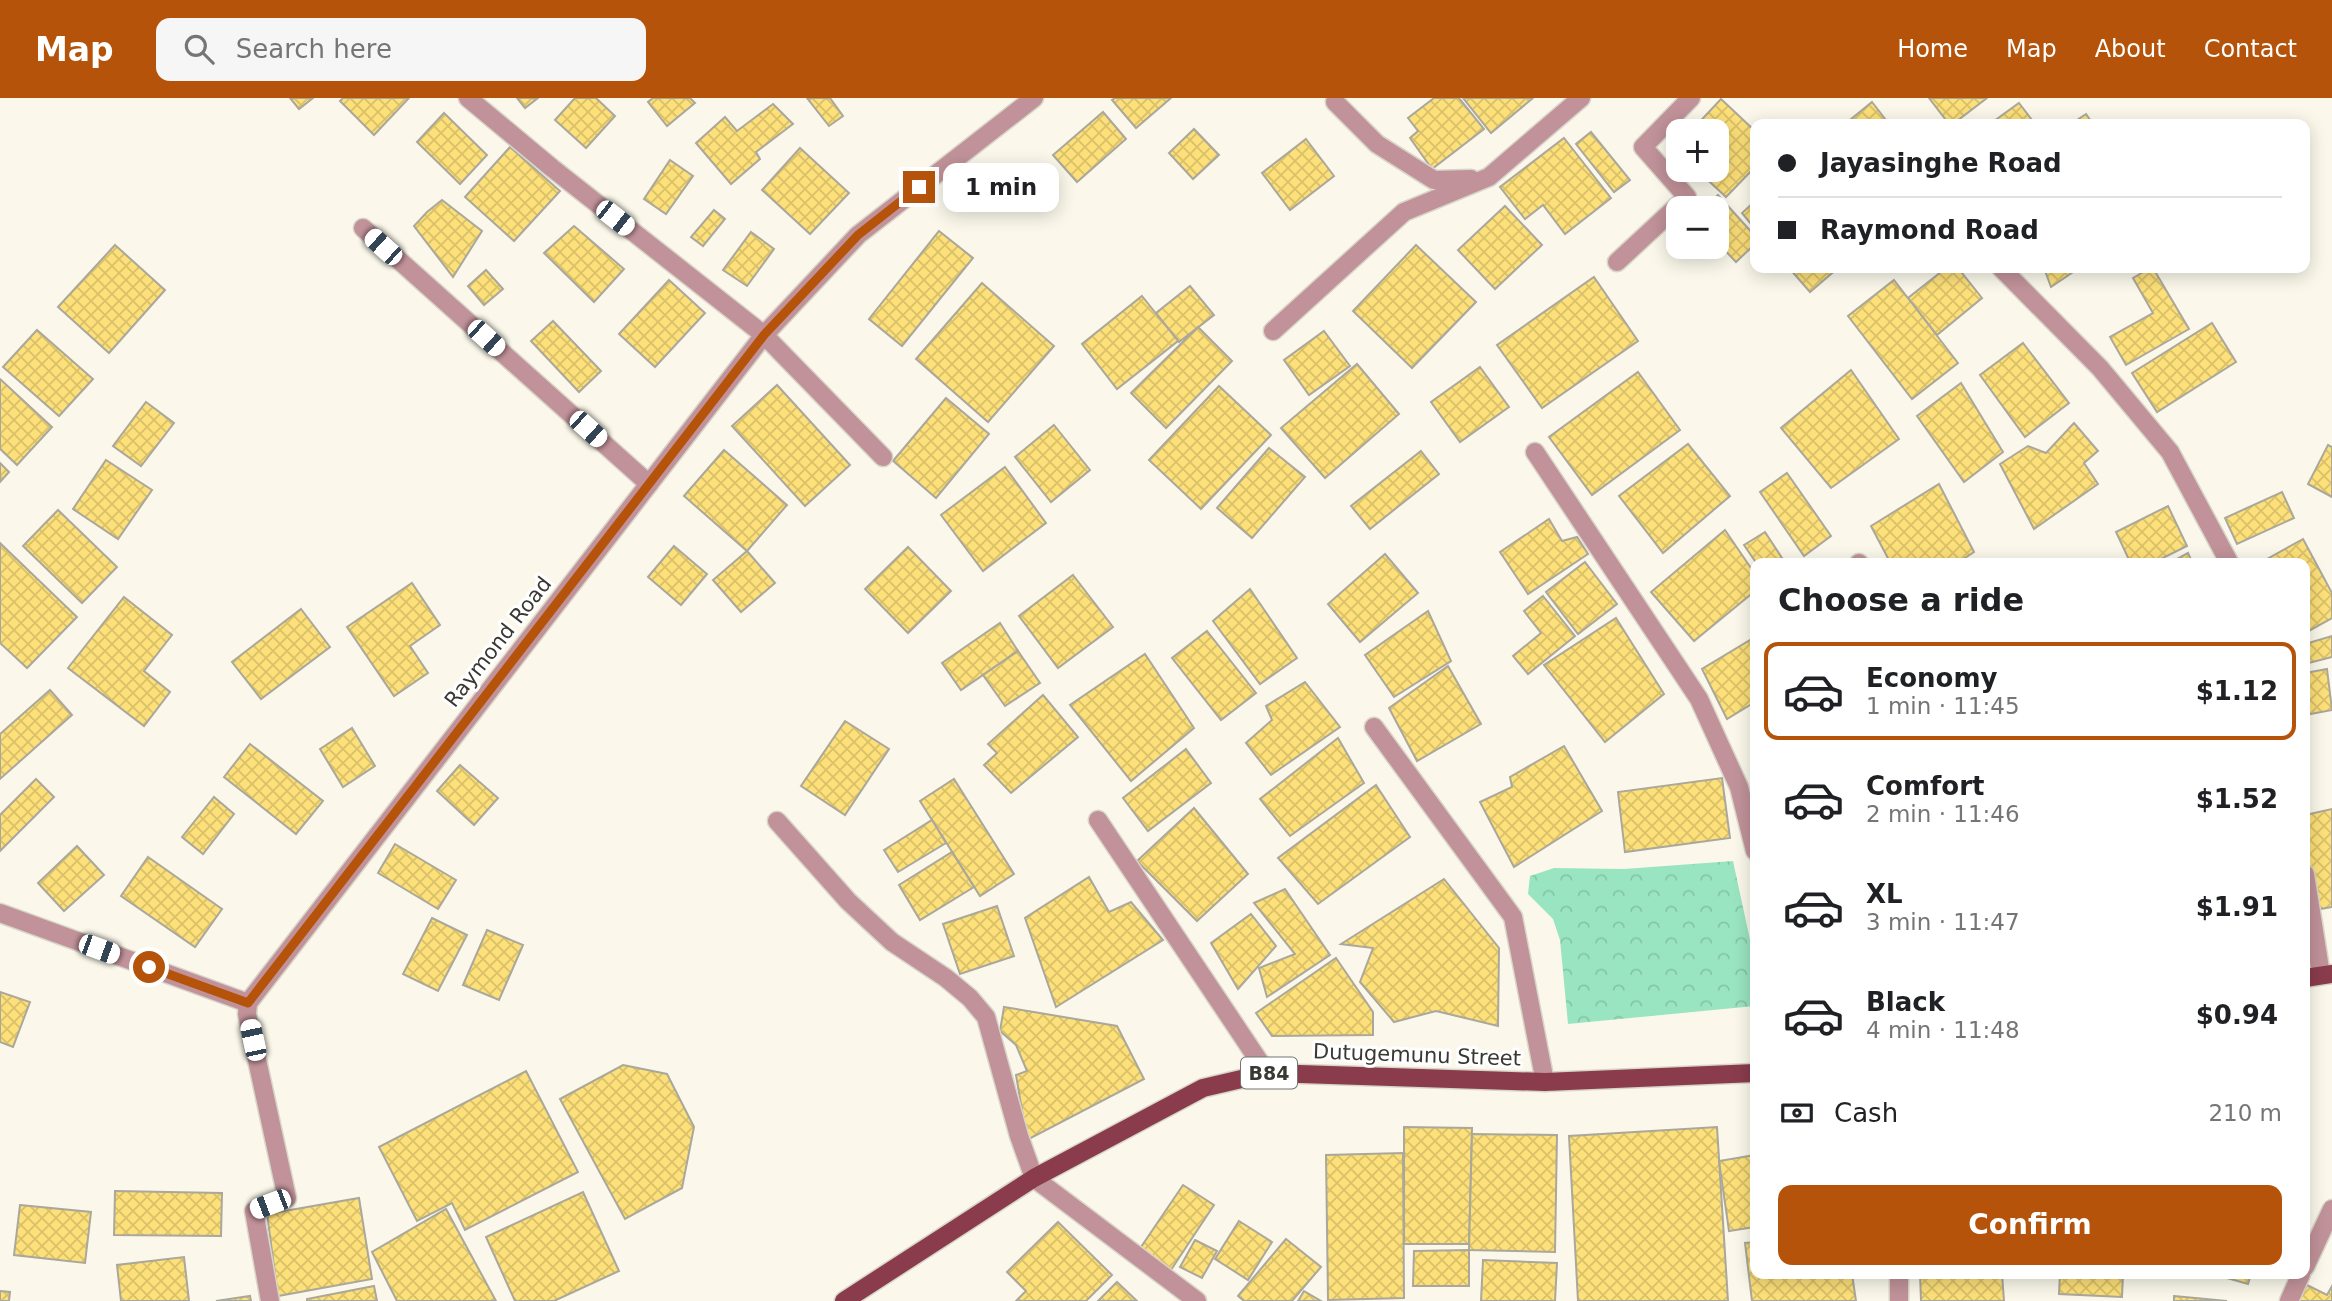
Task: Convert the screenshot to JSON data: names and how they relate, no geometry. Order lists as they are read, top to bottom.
{
  "streets": {
    "main road": ["Dutugemunu Street", "B84"],
    "street": ["Raymond Road"]
  },
  "page": {
    "header": "Map",
    "search": "Search here",
    "nav": [
      "Home",
      "Map",
      "About",
      "Contact"
    ],
    "map_buttons": ["+", "−"],
    "banner": ["Jayasinghe Road", "Raymond Road"],
    "bubble": "1 min",
    "heading": "Choose a ride",
    "list": [
      {
        "name": "Economy",
        "note": "1 min · 11:45",
        "value": "$1.12"
      },
      {
        "name": "Comfort",
        "note": "2 min · 11:46",
        "value": "$1.52"
      },
      {
        "name": "XL",
        "note": "3 min · 11:47",
        "value": "$1.91"
      },
      {
        "name": "Black",
        "note": "4 min · 11:48",
        "value": "$0.94"
      }
    ],
    "pay": ["Cash", "210 m"],
    "buttons": "Confirm"
  }
}
